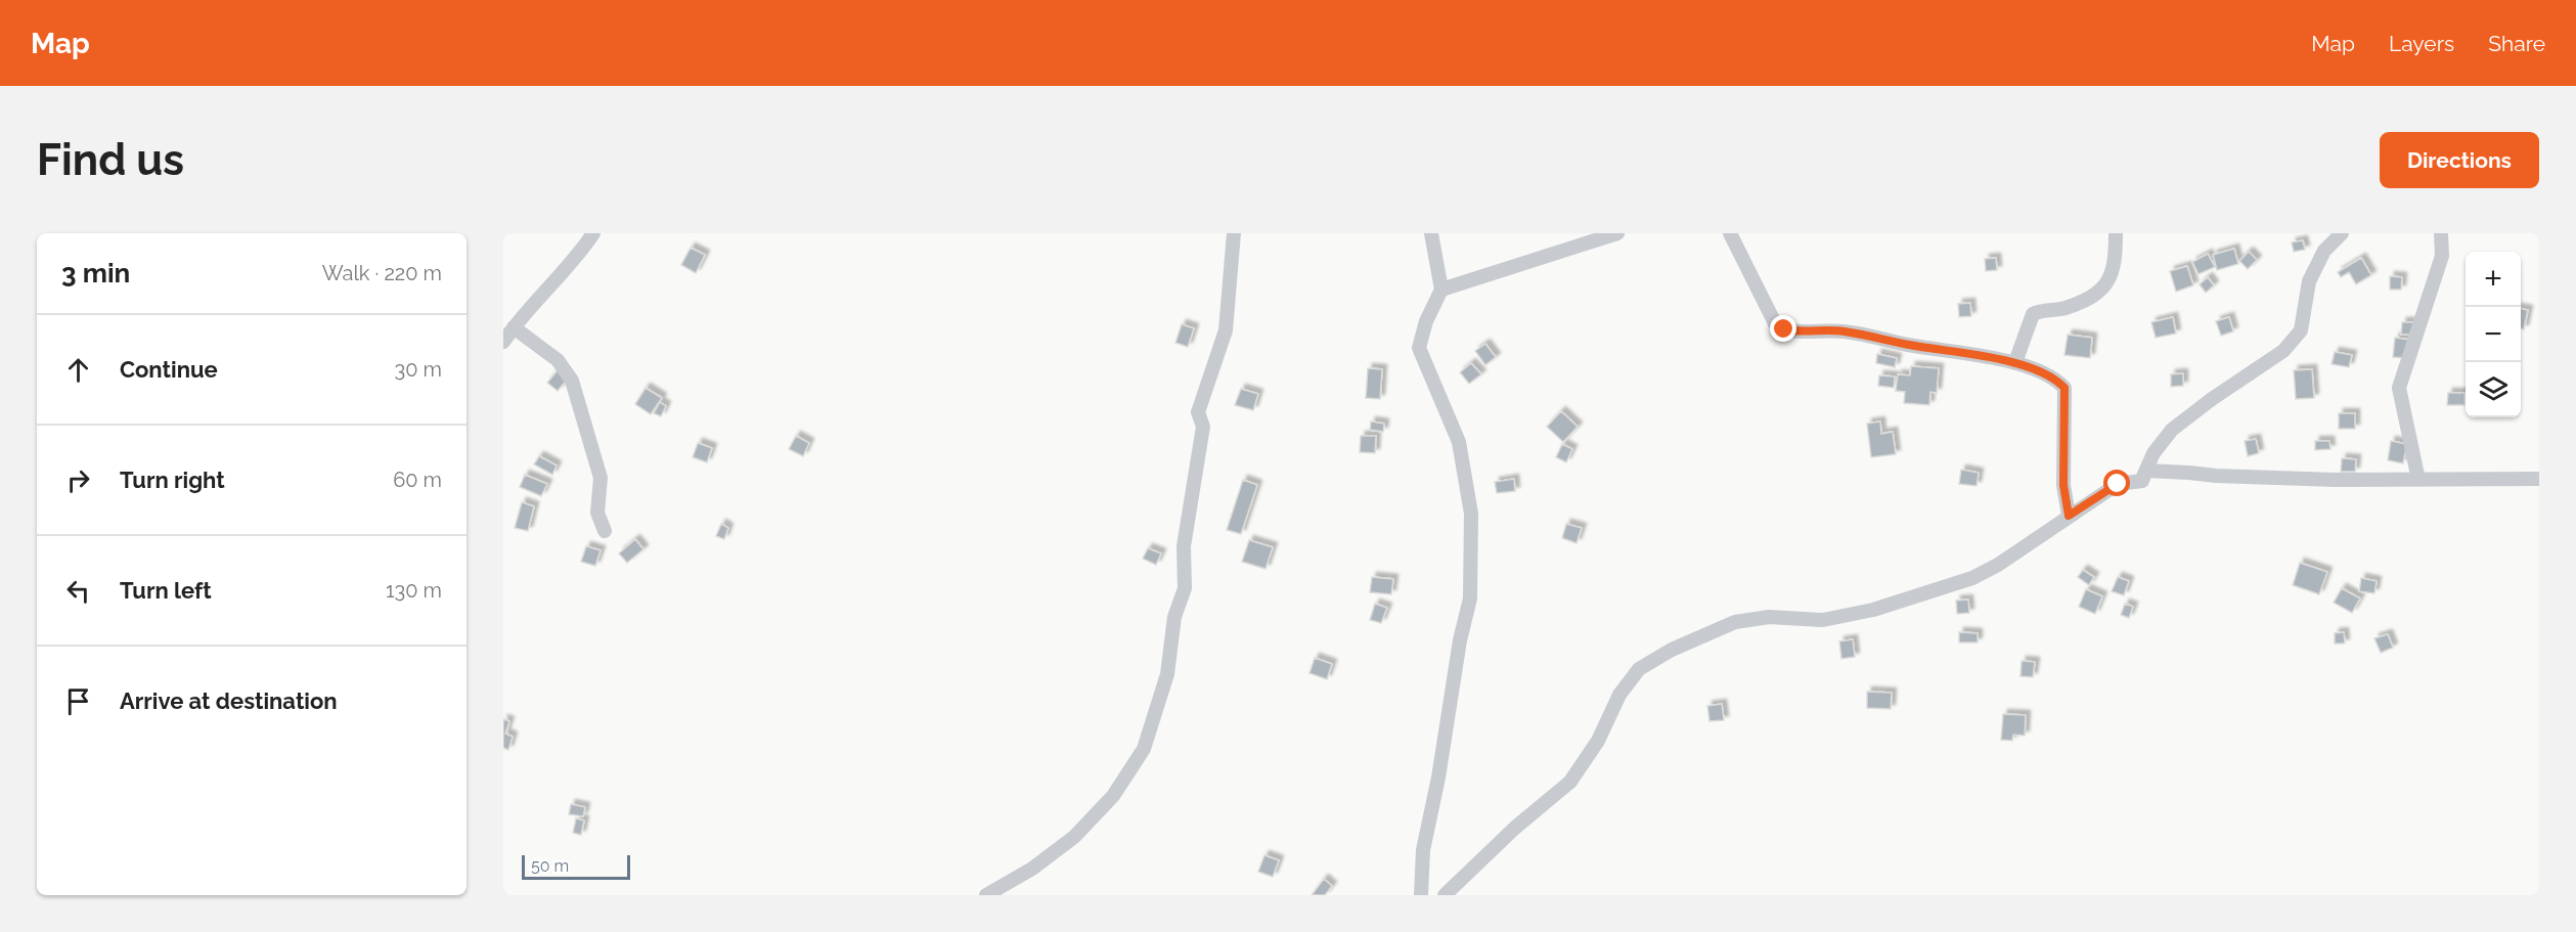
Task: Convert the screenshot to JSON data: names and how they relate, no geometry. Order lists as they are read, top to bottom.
{
  "scale_bar": "50 m",
  "page": {
    "header": "Map",
    "nav": ["Map", "Layers", "Share"],
    "buttons": "Directions",
    "title": "Find us",
    "heading": ["3 min", "Walk · 220 m"],
    "map_buttons": ["+", "−"],
    "list": [
      ["Continue", "30 m"],
      ["Turn right", "60 m"],
      ["Turn left", "130 m"],
      "Arrive at destination"
    ],
    "scale": "50 m"
  }
}
